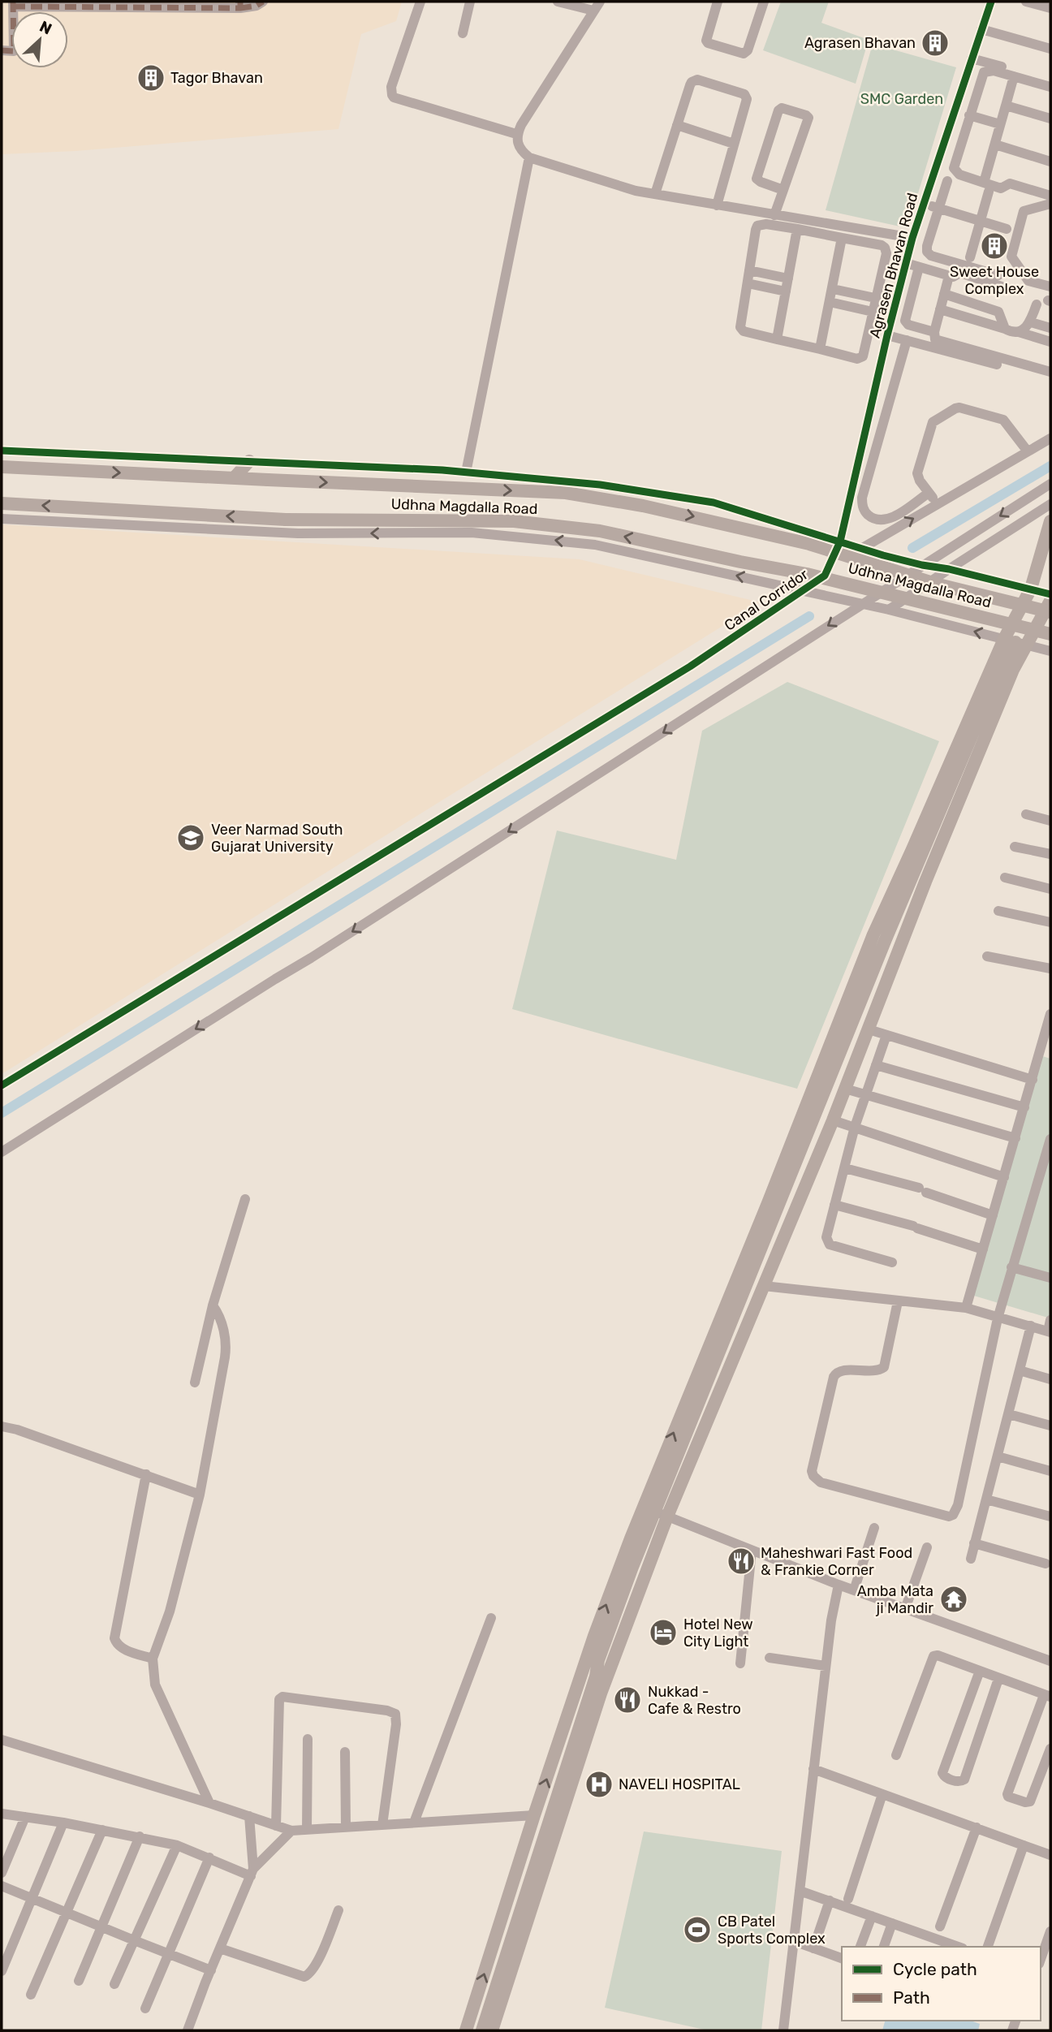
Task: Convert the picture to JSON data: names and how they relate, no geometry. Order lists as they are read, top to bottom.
{
  "streets": {
    "main road": ["Udhna Magdalla Road"],
    "street": ["Agrasen Bhavan Road", "Canal Corridor"]
  },
  "crossings": [
    ["Agrasen Bhavan Road", "Canal Corridor"]
  ],
  "parks": ["SMC Garden"],
  "places": {
    "building": ["Agrasen Bhavan", "Tagor Bhavan", "Sweet House Complex"],
    "school or university": ["Veer Narmad South Gujarat University"],
    "restaurant": ["Maheshwari Fast Food & Frankie Corner", "Nukkad - Cafe & Restro"],
    "temple": ["Amba Mata ji Mandir"],
    "hotel": ["Hotel New City Light"],
    "hospital": ["NAVELI HOSPITAL"],
    "sports": ["CB Patel Sports Complex"]
  },
  "legend": ["Cycle path", "Path"],
  "north": "top right"
}
